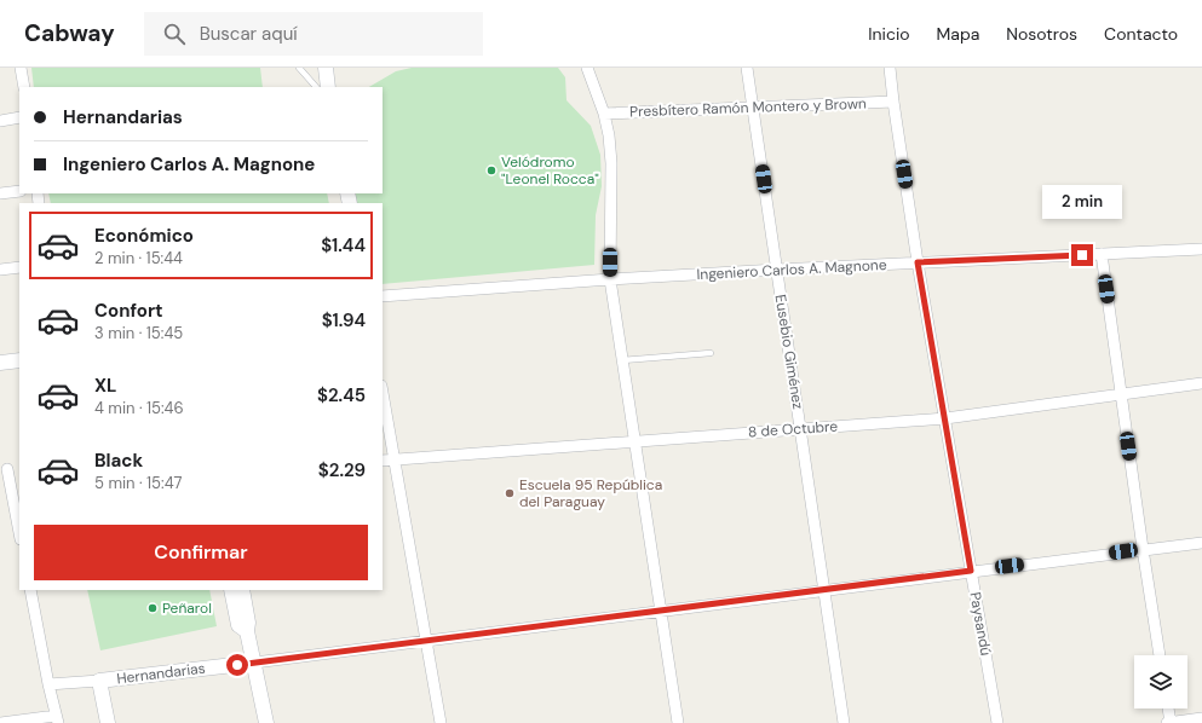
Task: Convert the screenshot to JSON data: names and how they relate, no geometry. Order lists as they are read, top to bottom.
{
  "streets": {
    "street": [
      "Presbítero Ramón Montero y Brown",
      "Ingeniero Carlos A. Magnone",
      "Eusebio Giménez",
      "8 de Octubre",
      "Paysandú",
      "Hernandarias"
    ]
  },
  "crossings": [
    ["Presbítero Ramón Montero y Brown", "Eusebio Giménez"],
    ["Presbítero Ramón Montero y Brown", "Paysandú"],
    ["Ingeniero Carlos A. Magnone", "Eusebio Giménez"],
    ["Ingeniero Carlos A. Magnone", "Paysandú"],
    ["Eusebio Giménez", "8 de Octubre"],
    ["Eusebio Giménez", "Hernandarias"],
    ["8 de Octubre", "Paysandú"],
    ["Paysandú", "Hernandarias"]
  ],
  "places": ["Velódromo \"Leonel Rocca\"", "Escuela 95 República del Paraguay", "Peñarol"],
  "page": {
    "header": "Cabway",
    "search": "Buscar aquí",
    "nav": [
      "Inicio",
      "Mapa",
      "Nosotros",
      "Contacto"
    ],
    "banner": ["Hernandarias", "Ingeniero Carlos A. Magnone"],
    "bubble": "2 min",
    "list": [
      {
        "name": "Económico",
        "note": "2 min · 15:44",
        "value": "$1.44"
      },
      {
        "name": "Confort",
        "note": "3 min · 15:45",
        "value": "$1.94"
      },
      {
        "name": "XL",
        "note": "4 min · 15:46",
        "value": "$2.45"
      },
      {
        "name": "Black",
        "note": "5 min · 15:47",
        "value": "$2.29"
      }
    ],
    "buttons": "Confirmar"
  }
}
